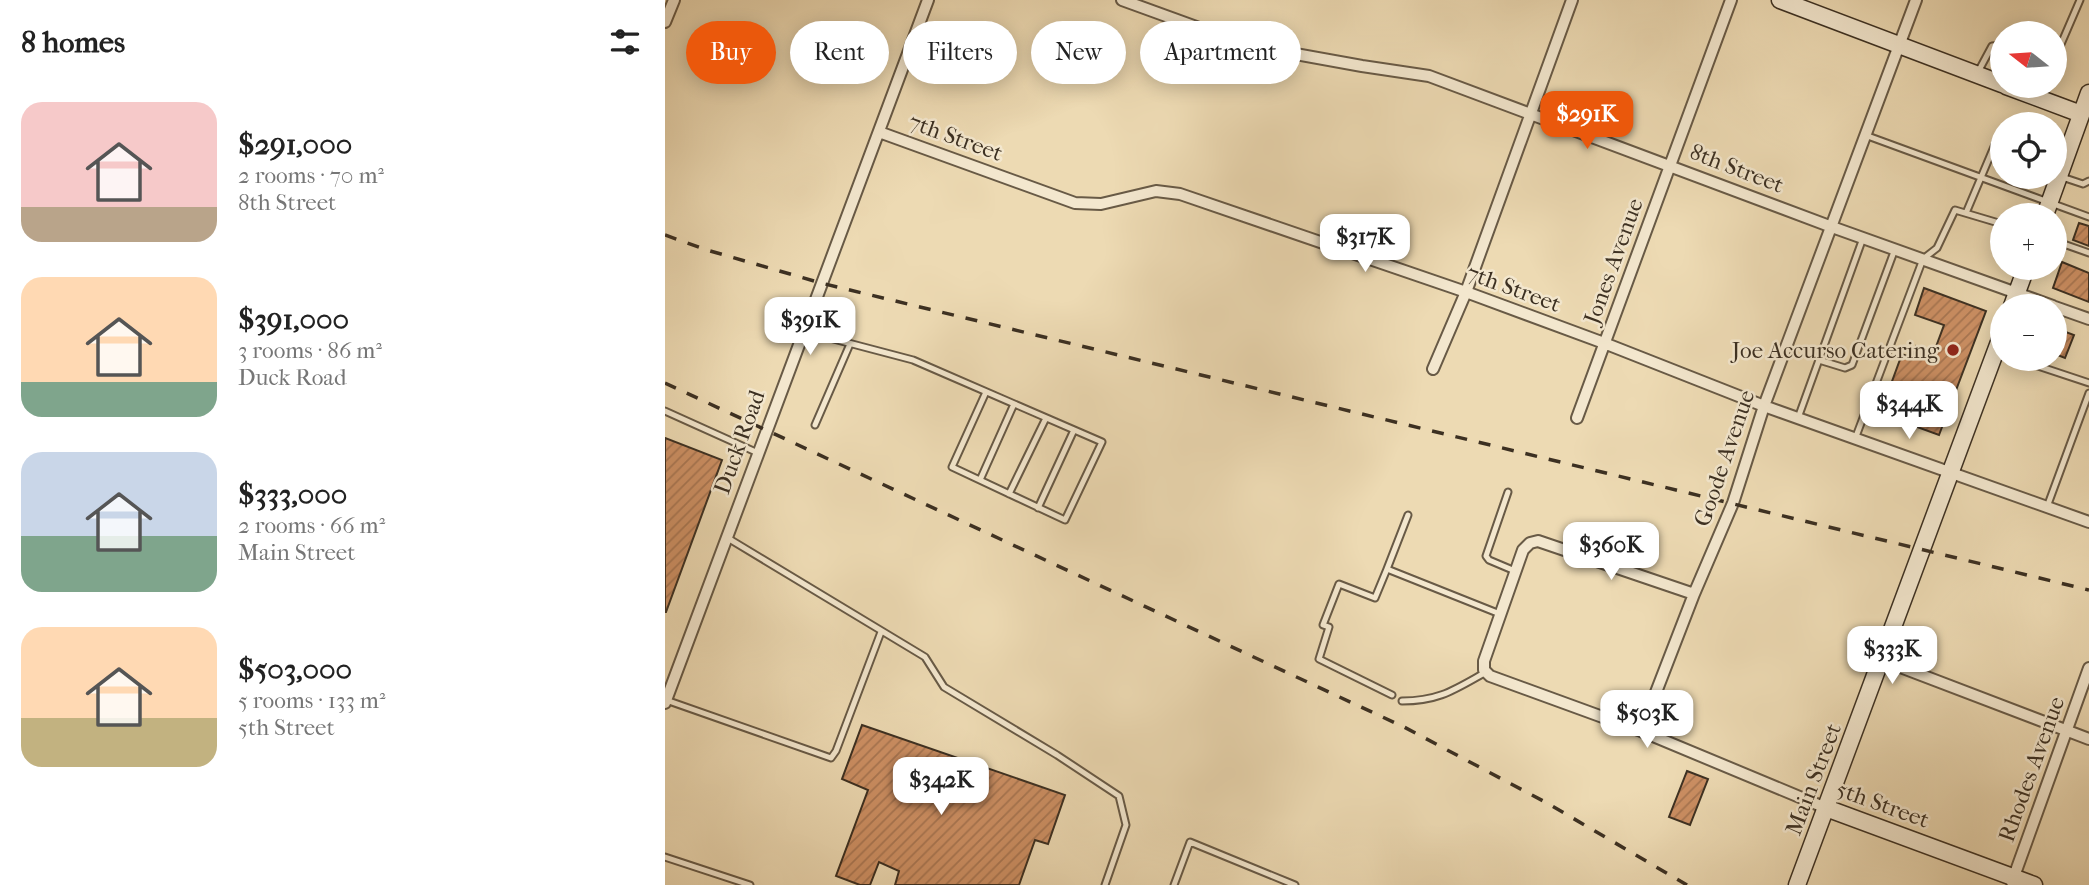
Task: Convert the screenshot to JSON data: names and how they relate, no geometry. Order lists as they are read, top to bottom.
{
  "streets": {
    "main road": ["Main Street", "5th Street"],
    "street": [
      "7th Street",
      "8th Street",
      "Jones Avenue",
      "Duck Road",
      "Goode Avenue",
      "Rhodes Avenue"
    ]
  },
  "crossings": [
    ["7th Street", "Jones Avenue"],
    ["7th Street", "Duck Road"],
    ["7th Street", "Goode Avenue"],
    ["7th Street", "Main Street"],
    ["8th Street", "Jones Avenue"],
    ["8th Street", "Goode Avenue"],
    ["Goode Avenue", "5th Street"],
    ["Rhodes Avenue", "5th Street"],
    ["Main Street", "5th Street"]
  ],
  "places": ["Joe Accurso Catering"],
  "north": "left",
  "page": {
    "heading": "8 homes",
    "map_buttons": ["+", "−"],
    "chip": [
      "Buy",
      "Rent",
      "Filters",
      "New",
      "Apartment"
    ],
    "list": [
      {
        "name": "$291,000",
        "note": "2 rooms · 70 m² · 8th Street"
      },
      {
        "name": "$391,000",
        "note": "3 rooms · 86 m² · Duck Road"
      },
      {
        "name": "$333,000",
        "note": "2 rooms · 66 m² · Main Street"
      },
      {
        "name": "$503,000",
        "note": "5 rooms · 133 m² · 5th Street"
      }
    ],
    "price": [
      "$291K",
      "$317K",
      "$391K",
      "$344K",
      "$360K",
      "$333K",
      "$503K",
      "$342K"
    ]
  }
}
